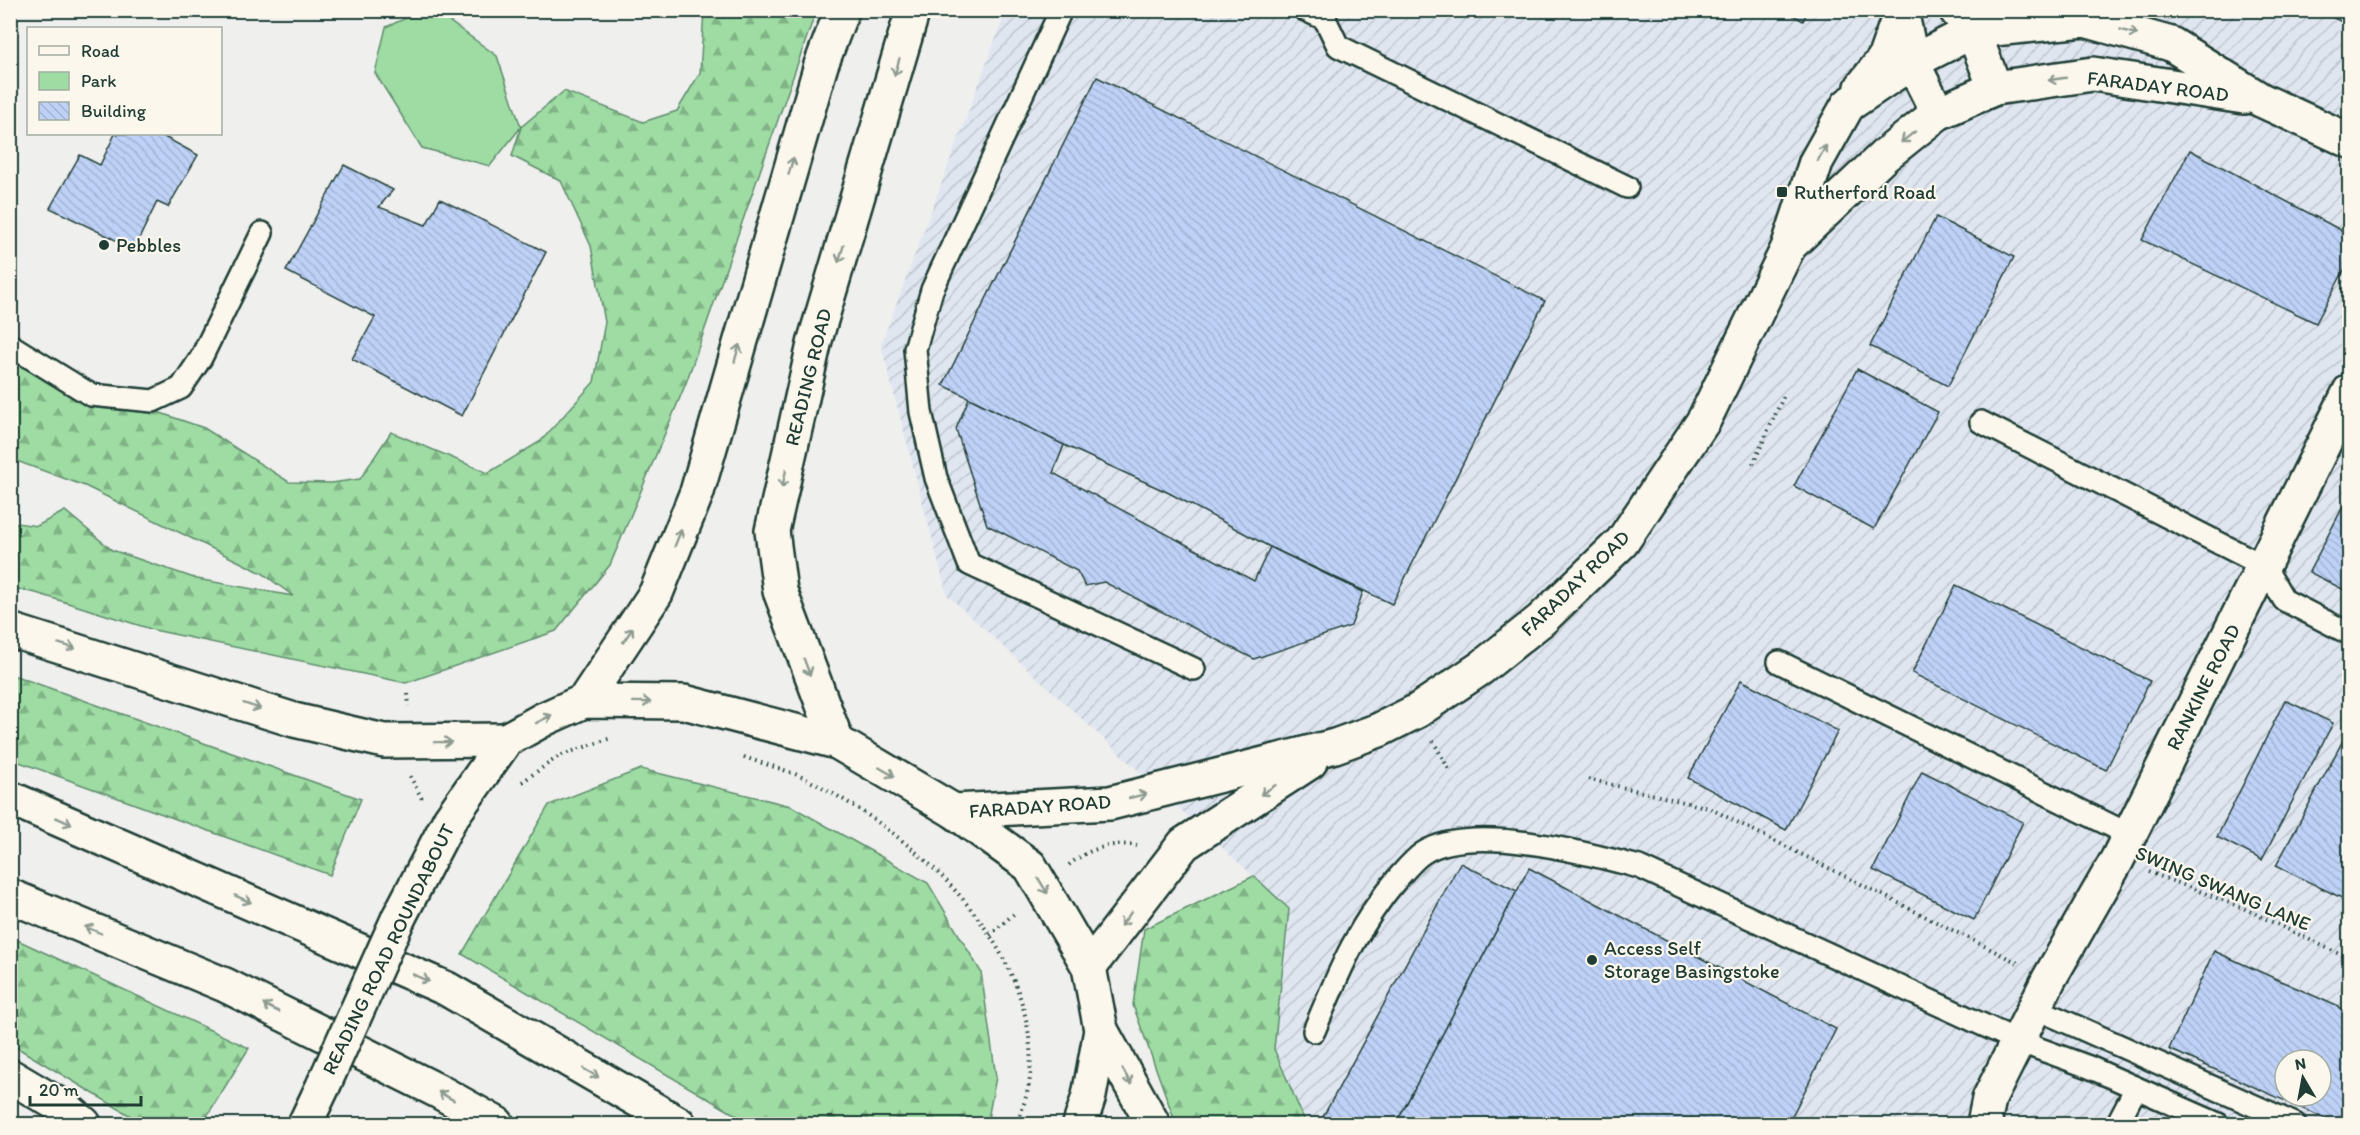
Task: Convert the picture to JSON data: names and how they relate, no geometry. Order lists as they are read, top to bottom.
{
  "streets": {
    "main road": [
      "FARADAY ROAD",
      "READING ROAD",
      "RANKINE ROAD",
      "READING ROAD ROUNDABOUT"
    ],
    "path": ["SWING SWANG LANE"]
  },
  "crossings": [
    ["FARADAY ROAD", "READING ROAD ROUNDABOUT"],
    ["READING ROAD", "READING ROAD ROUNDABOUT"],
    ["RANKINE ROAD", "SWING SWANG LANE"]
  ],
  "one_way": ["READING ROAD ROUNDABOUT"],
  "places": {
    "transit": ["Rutherford Road"],
    "other": ["Pebbles", "Access Self Storage Basingstoke"]
  },
  "legend": ["Road", "Park", "Building"],
  "scale_bar": "20 m",
  "north": "top"
}
